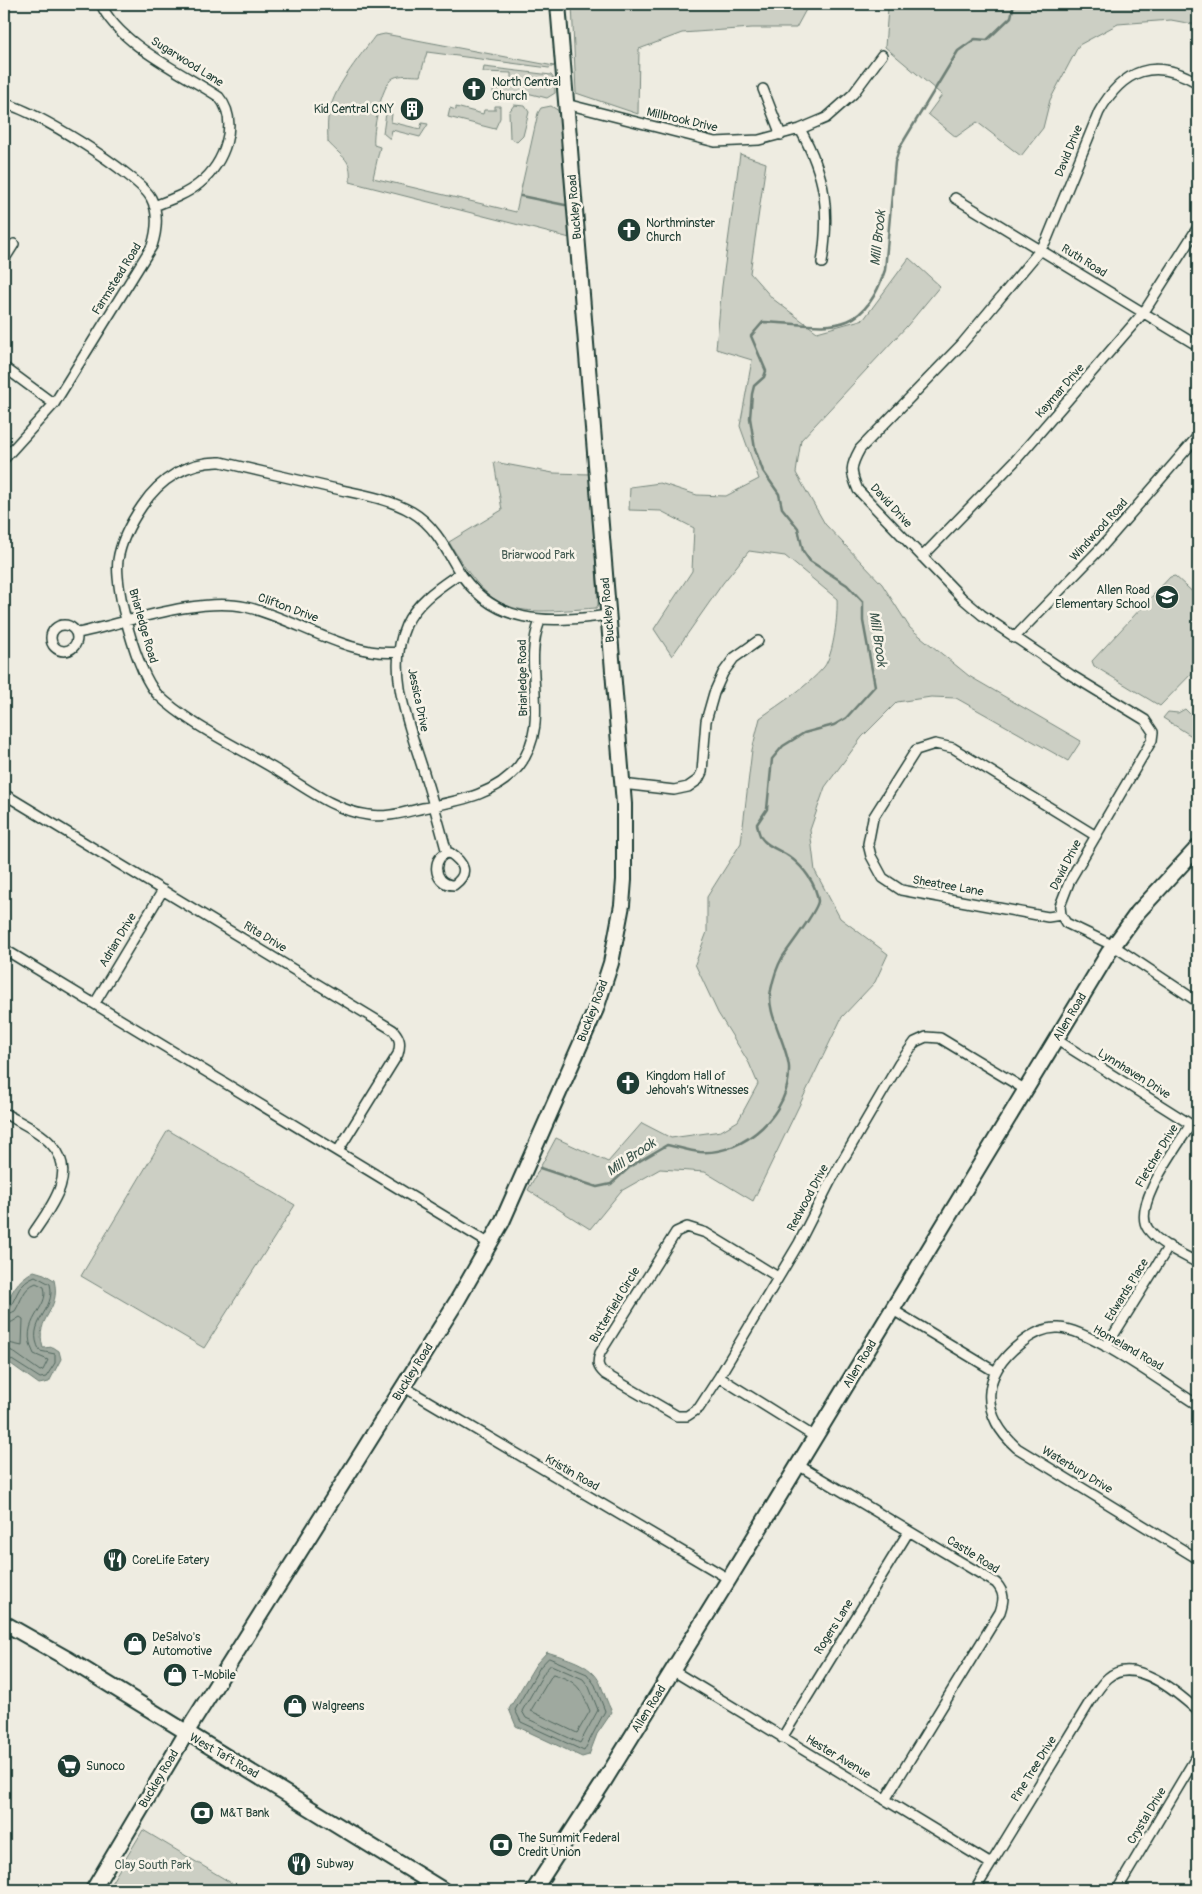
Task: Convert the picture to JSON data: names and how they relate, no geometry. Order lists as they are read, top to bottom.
{
  "streets": {
    "street": [
      "Sugarwood Lane",
      "Millbrook Drive",
      "David Drive",
      "Buckley Road",
      "Ruth Road",
      "Farmstead Road",
      "Kaymar Drive",
      "Windwood Road",
      "Clifton Drive",
      "Briarledge Road",
      "Jessica Drive",
      "Sheatree Lane",
      "Rita Drive",
      "Adrian Drive",
      "Allen Road",
      "Lynnhaven Drive",
      "Fletcher Drive",
      "Redwood Drive",
      "Edwards Place",
      "Butterfield Circle",
      "Homeland Road",
      "Waterbury Drive",
      "Kristin Road",
      "Castle Road",
      "Rogers Lane",
      "West Taft Road",
      "Hester Avenue",
      "Pine Tree Drive",
      "Crystal Drive"
    ]
  },
  "crossings": [
    ["Sugarwood Lane", "Farmstead Road"],
    ["Millbrook Drive", "Buckley Road"],
    ["David Drive", "Ruth Road"],
    ["David Drive", "Kaymar Drive"],
    ["David Drive", "Windwood Road"],
    ["David Drive", "Sheatree Lane"],
    ["Buckley Road", "Briarledge Road"],
    ["Buckley Road", "Kristin Road"],
    ["Buckley Road", "West Taft Road"],
    ["Ruth Road", "Kaymar Drive"],
    ["Clifton Drive", "Briarledge Road"],
    ["Clifton Drive", "Jessica Drive"],
    ["Briarledge Road", "Jessica Drive"],
    ["Rita Drive", "Adrian Drive"],
    ["Allen Road", "Lynnhaven Drive"],
    ["Allen Road", "Redwood Drive"],
    ["Allen Road", "Kristin Road"],
    ["Allen Road", "Castle Road"],
    ["Allen Road", "Hester Avenue"],
    ["Lynnhaven Drive", "Fletcher Drive"],
    ["Fletcher Drive", "Edwards Place"],
    ["Redwood Drive", "Butterfield Circle"],
    ["Edwards Place", "Homeland Road"],
    ["Homeland Road", "Waterbury Drive"],
    ["Castle Road", "Rogers Lane"],
    ["Castle Road", "Hester Avenue"],
    ["Rogers Lane", "Hester Avenue"],
    ["Hester Avenue", "Pine Tree Drive"]
  ],
  "water": ["Mill Brook"],
  "parks": ["Briarwood Park", "Clay South Park"],
  "places": {
    "church": ["North Central Church", "Northminster Church", "Kingdom Hall of Jehovah’s Witnesses"],
    "building": ["Kid Central CNY"],
    "school or university": ["Allen Road Elementary School"],
    "restaurant": ["CoreLife Eatery", "Subway"],
    "shop": ["DeSalvo's Automotive", "T-Mobile", "Walgreens"],
    "supermarket": ["Sunoco"],
    "bank": ["M&T Bank", "The Summit Federal Credit Union"]
  }
}
